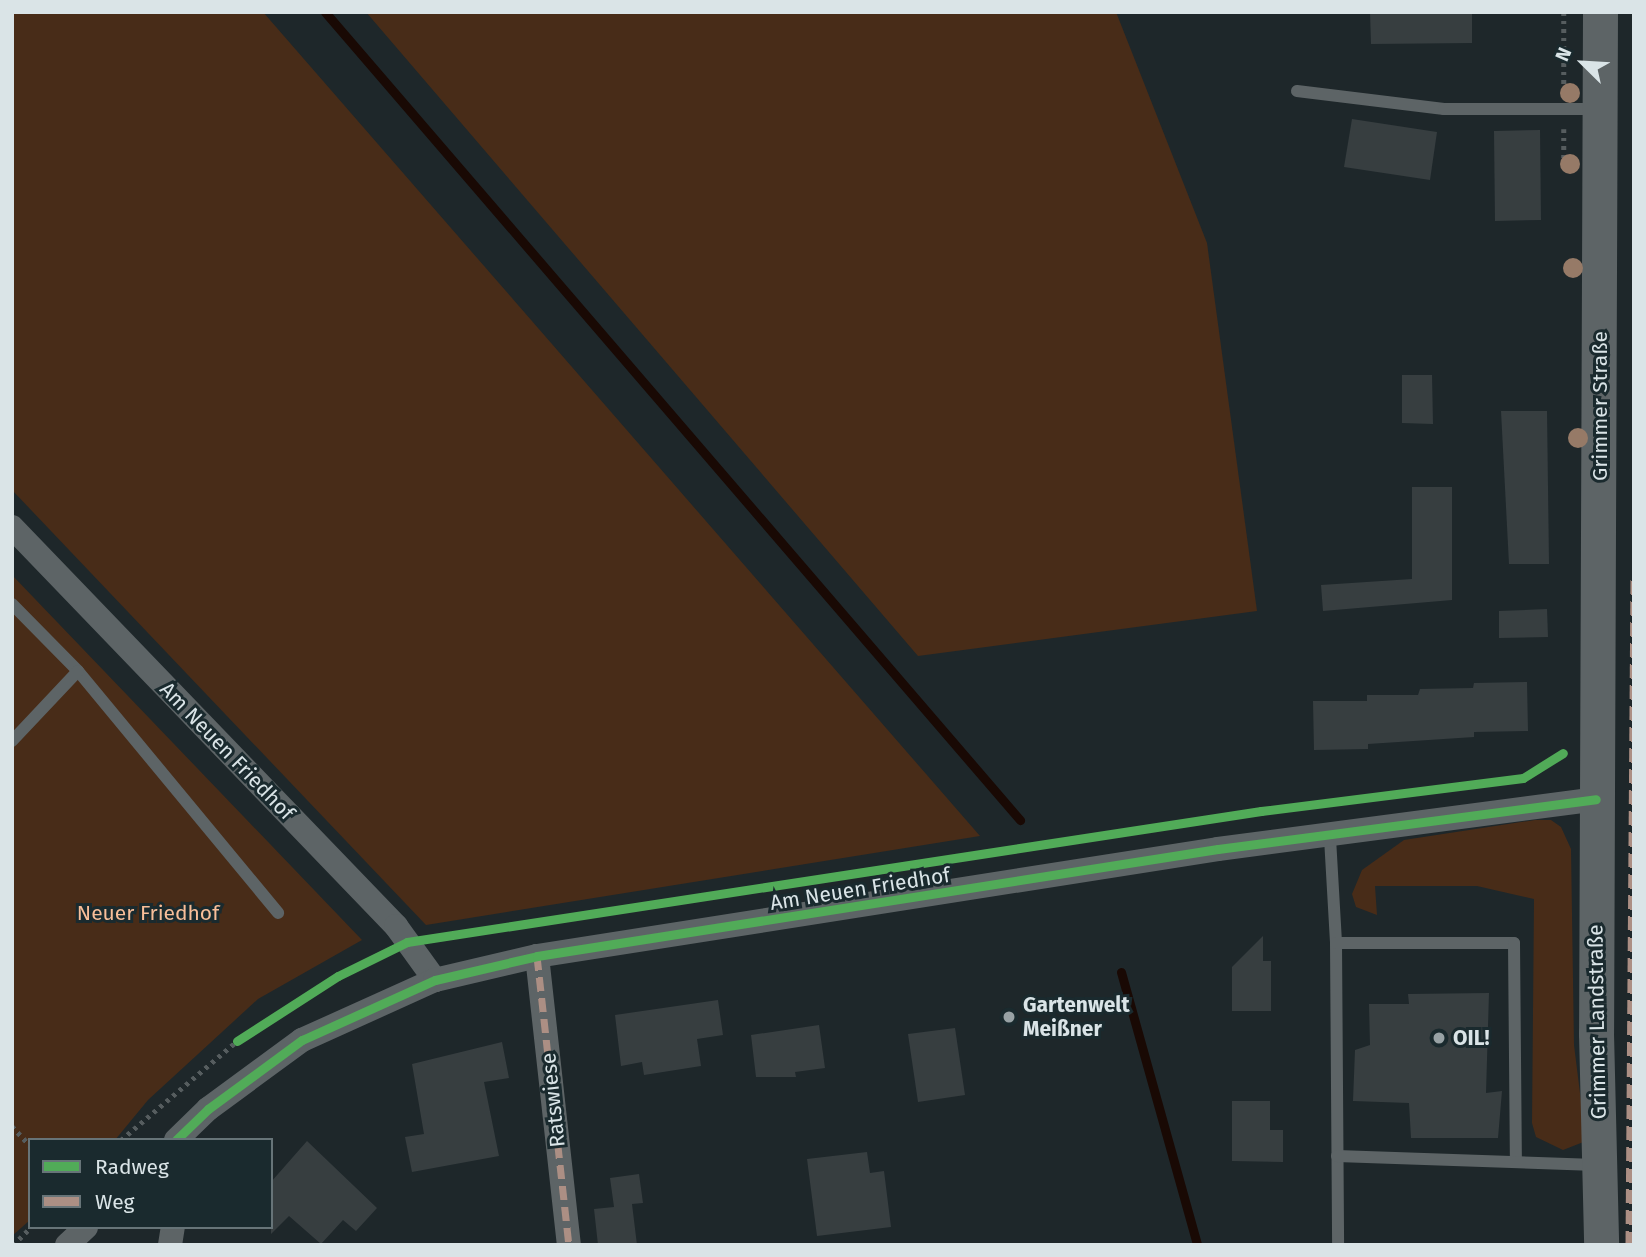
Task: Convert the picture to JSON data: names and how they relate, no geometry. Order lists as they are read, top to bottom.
{
  "streets": {
    "main road": ["Grimmer Straße", "Grimmer Landstraße"],
    "street": ["Am Neuen Friedhof", "Ratswiese"]
  },
  "crossings": [
    ["Grimmer Straße", "Am Neuen Friedhof"],
    ["Grimmer Straße", "Grimmer Landstraße"],
    ["Am Neuen Friedhof", "Grimmer Landstraße"],
    ["Am Neuen Friedhof", "Ratswiese"]
  ],
  "parks": ["Neuer Friedhof"],
  "places": ["Gartenwelt Meißner", "OIL!"],
  "legend": ["Radweg", "Weg"],
  "north": "top left"
}
